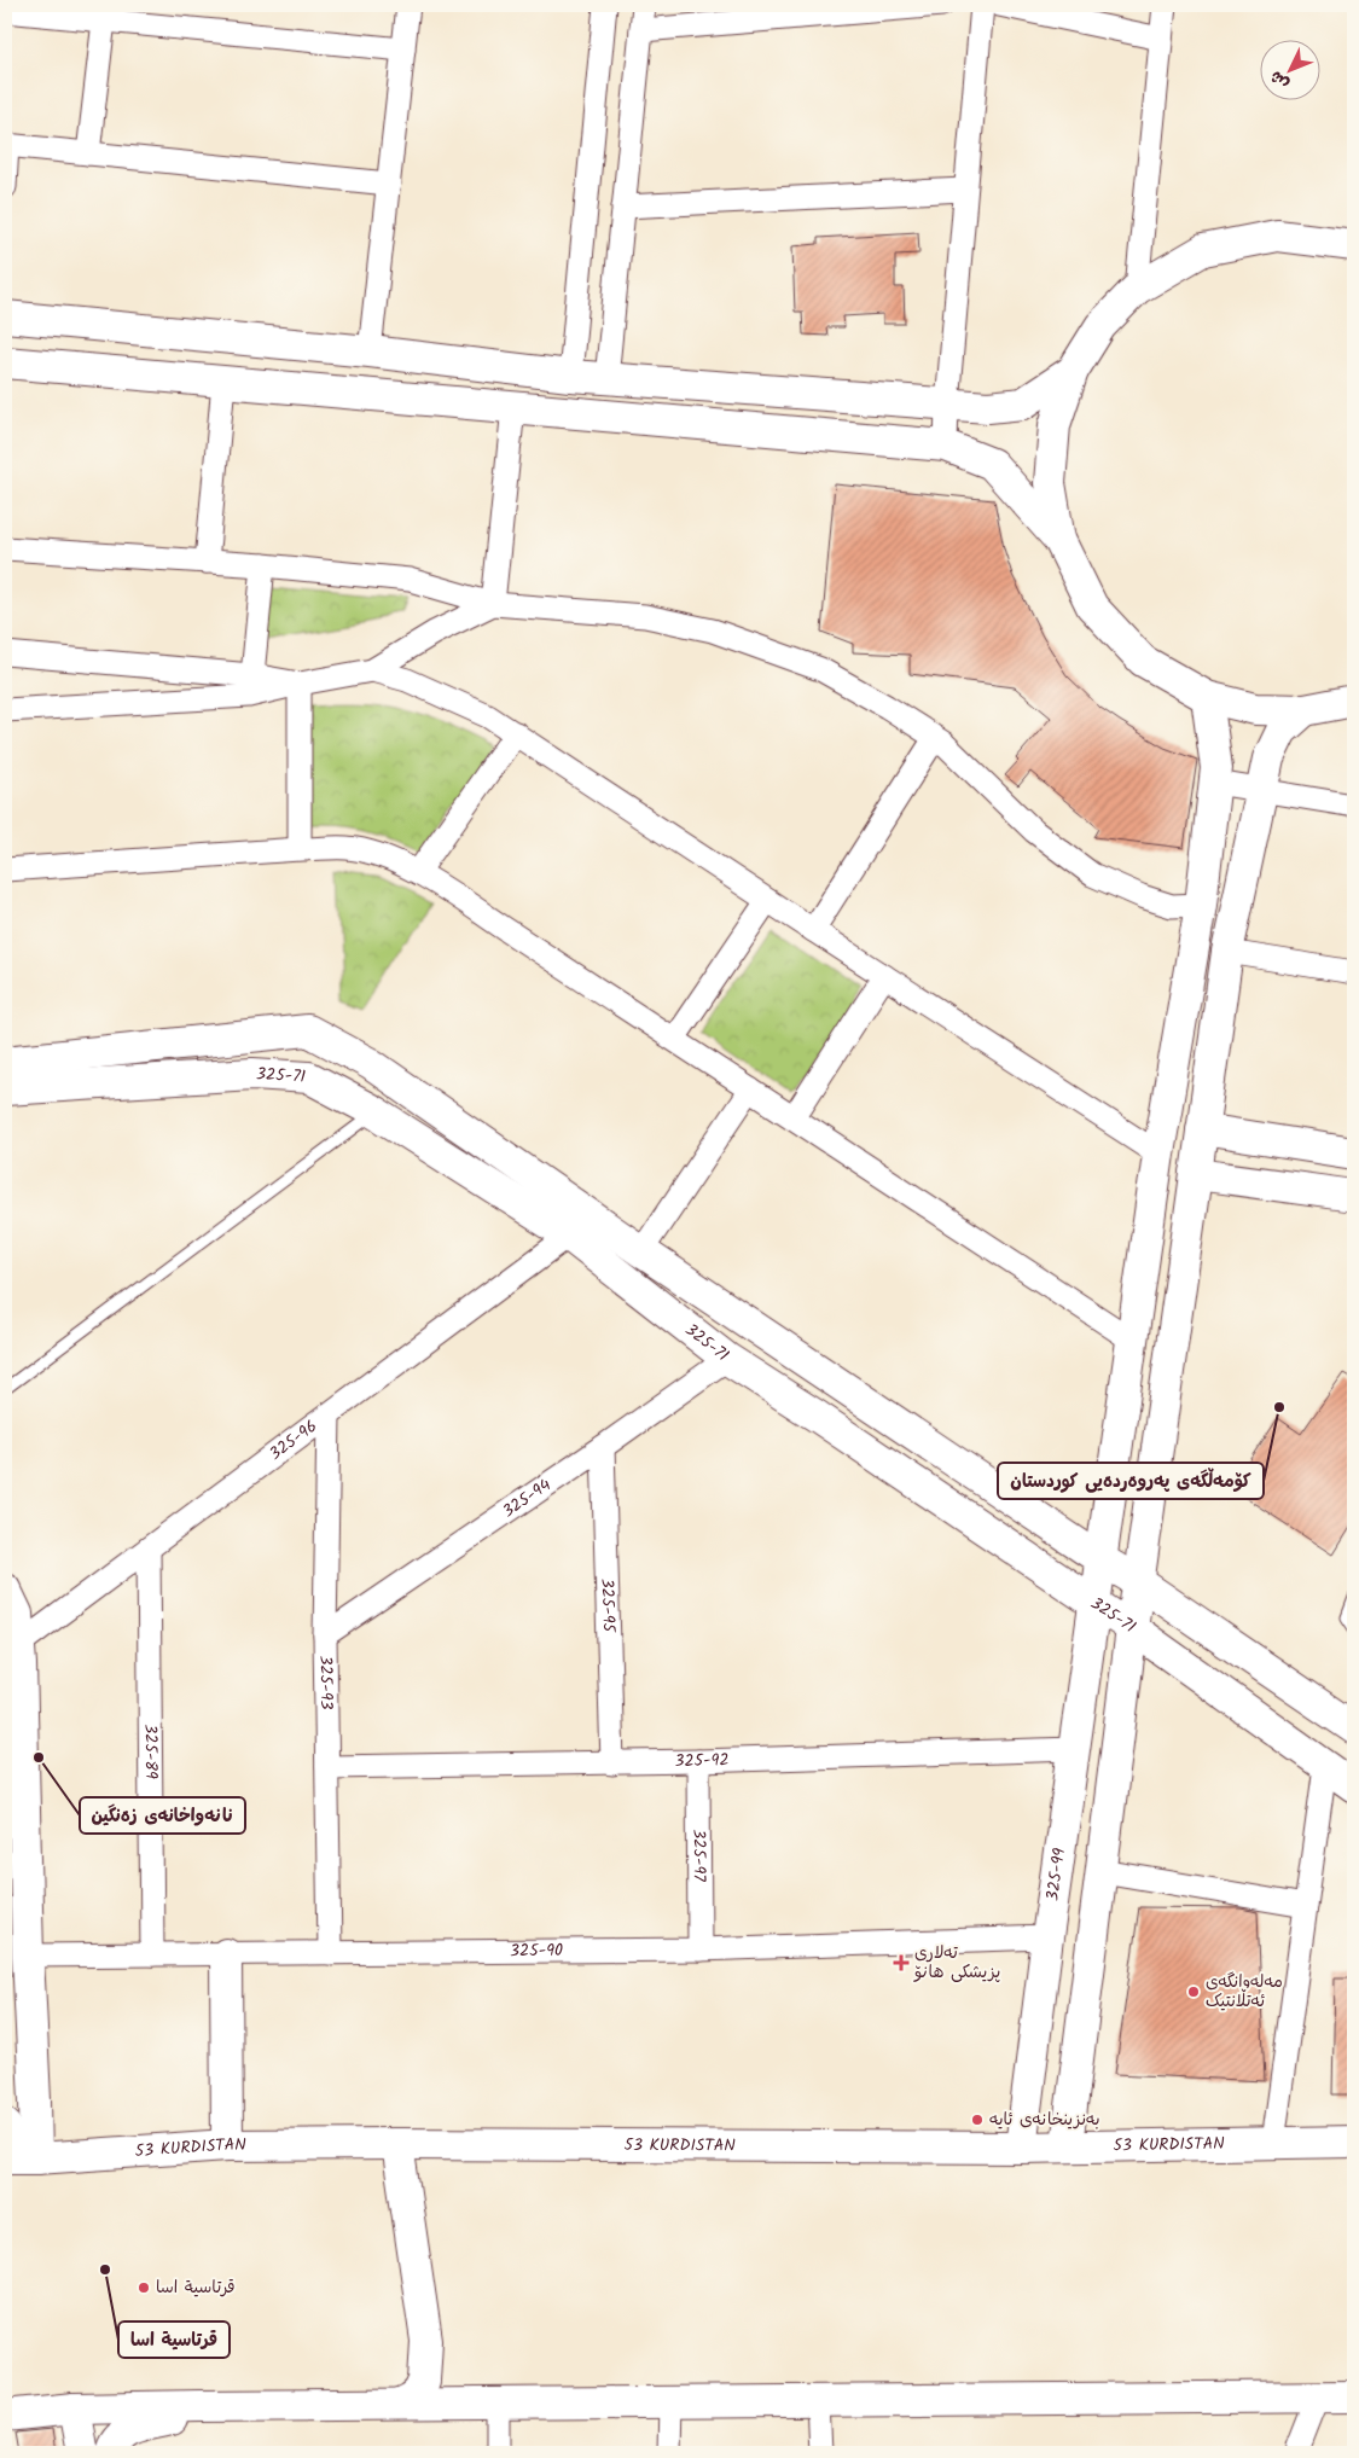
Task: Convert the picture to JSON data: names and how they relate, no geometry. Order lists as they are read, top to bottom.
{
  "streets": {
    "street": [
      "325-71",
      "325-96",
      "325-94",
      "325-95",
      "325-93",
      "325-89",
      "325-92",
      "325-97",
      "325-99",
      "325-90",
      "53 KURDISTAN"
    ]
  },
  "crossings": [
    ["325-71", "325-96"],
    ["325-71", "325-94"],
    ["325-71", "325-99"],
    ["325-96", "325-93"],
    ["325-96", "325-89"],
    ["325-94", "325-95"],
    ["325-94", "325-93"],
    ["325-95", "325-92"],
    ["325-93", "325-92"],
    ["325-93", "325-90"],
    ["325-89", "325-90"],
    ["325-92", "325-97"],
    ["325-92", "325-99"],
    ["325-97", "325-90"],
    ["325-99", "325-90"],
    ["325-99", "53 KURDISTAN"]
  ],
  "places": {
    "other": [
      "كۆمەڵگەی پەروەردەیی كوردستان",
      "نانەواخانەی زەنگین",
      "مەلەوانگەی ئەتڵانتیک",
      "بەنزینخانەی ئایە",
      "قرتاسیة اسا",
      "قرتاسية اسا"
    ],
    "health": ["تەلاری پزیشکی هانۆ"]
  },
  "north": "bottom left"
}
